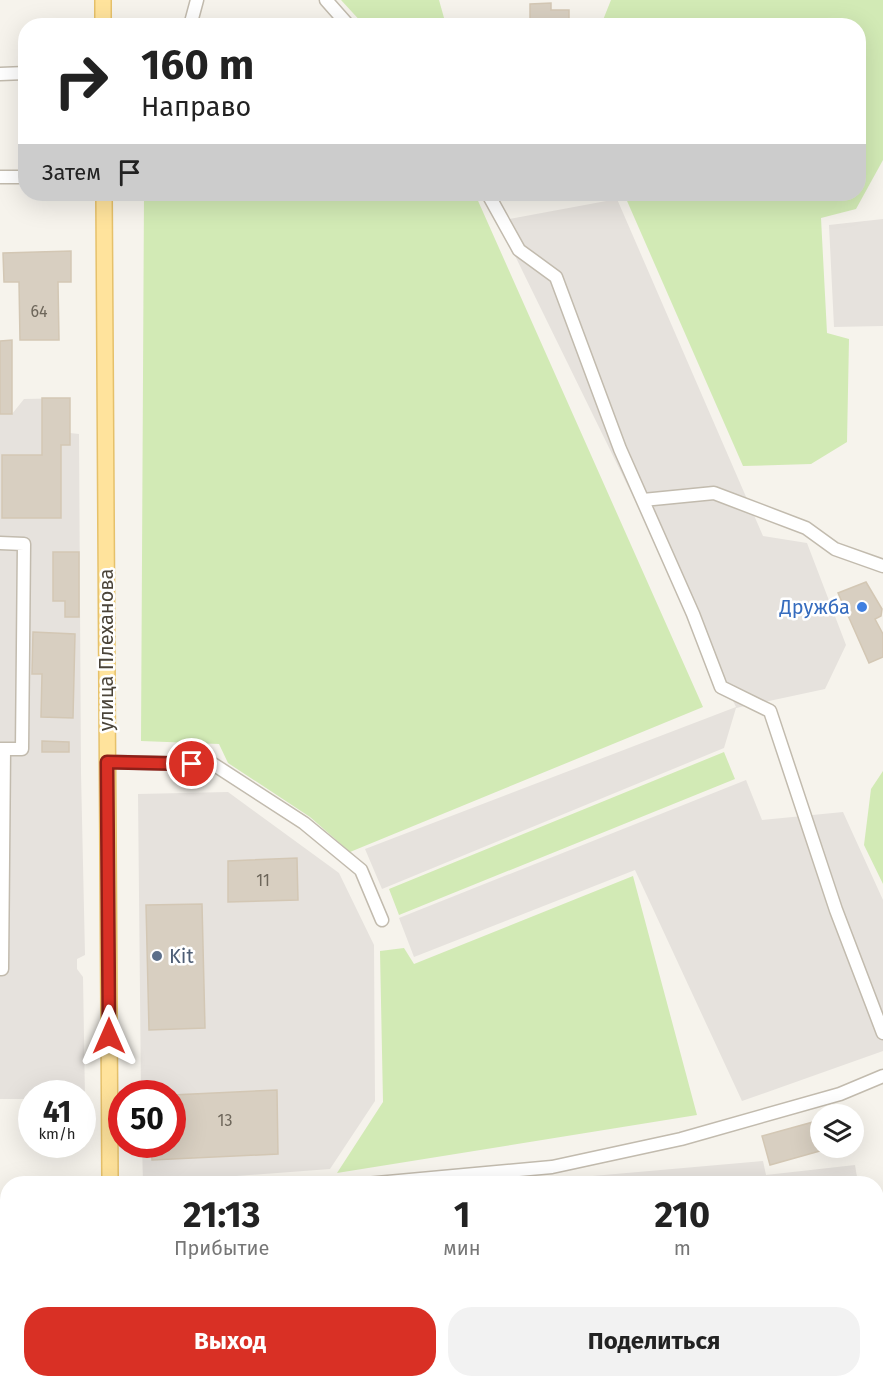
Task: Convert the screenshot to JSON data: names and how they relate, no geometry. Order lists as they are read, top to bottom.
{
  "streets": {
    "main road": ["улица Плеханова"]
  },
  "places": ["Дружба", "Kit"],
  "house_numbers": ["64", "11", "13"],
  "page": {
    "turn": ["160 m", "Направо"],
    "then": "Затем",
    "speed": "41 km/h",
    "limit": "50",
    "eta": [
      "21:13",
      "Прибытие",
      "1",
      "мин",
      "210",
      "m"
    ],
    "buttons": ["Выход", "Поделиться"]
  }
}
